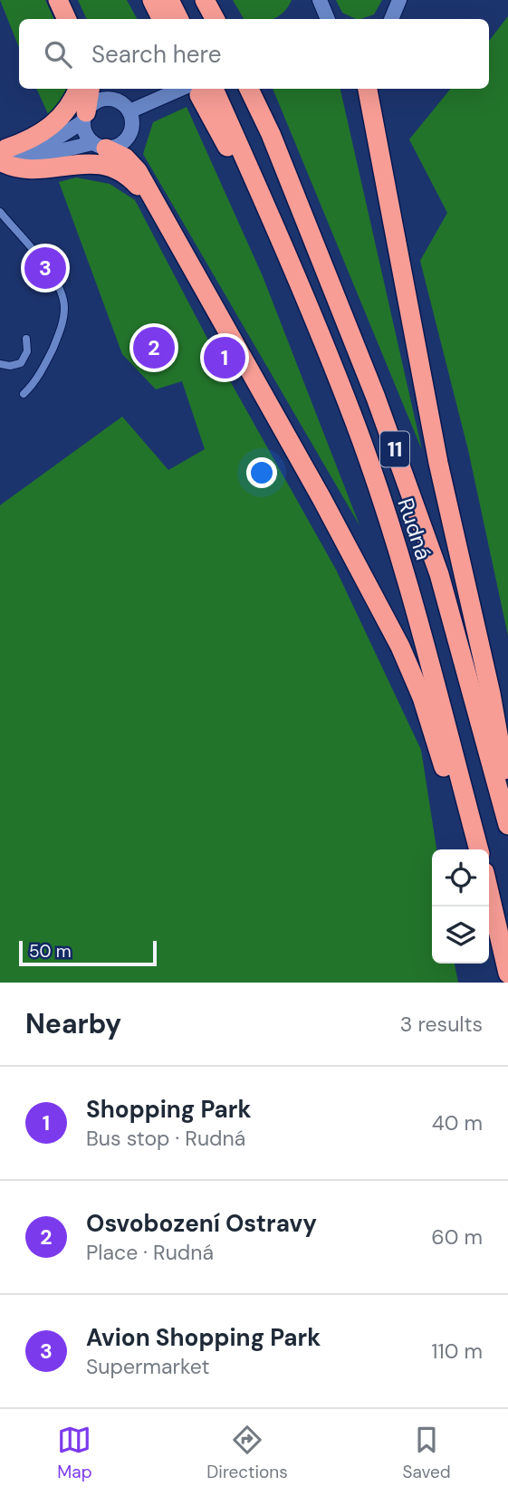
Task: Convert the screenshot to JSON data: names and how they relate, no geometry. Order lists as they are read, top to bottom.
{
  "streets": {
    "highway": ["11", "Rudná"]
  },
  "scale_bar": "50 m",
  "page": {
    "search": "Search here",
    "pins": ["3", "2", "1"],
    "scale": "50 m",
    "heading": ["Nearby", "3 results"],
    "list": [
      {
        "mark": "1",
        "name": "Shopping Park",
        "note": "Bus stop · Rudná",
        "value": "40 m"
      },
      {
        "mark": "2",
        "name": "Osvobození Ostravy",
        "note": "Place · Rudná",
        "value": "60 m"
      },
      {
        "mark": "3",
        "name": "Avion Shopping Park",
        "note": "Supermarket",
        "value": "110 m"
      }
    ],
    "nav": ["Map", "Directions", "Saved"]
  }
}
